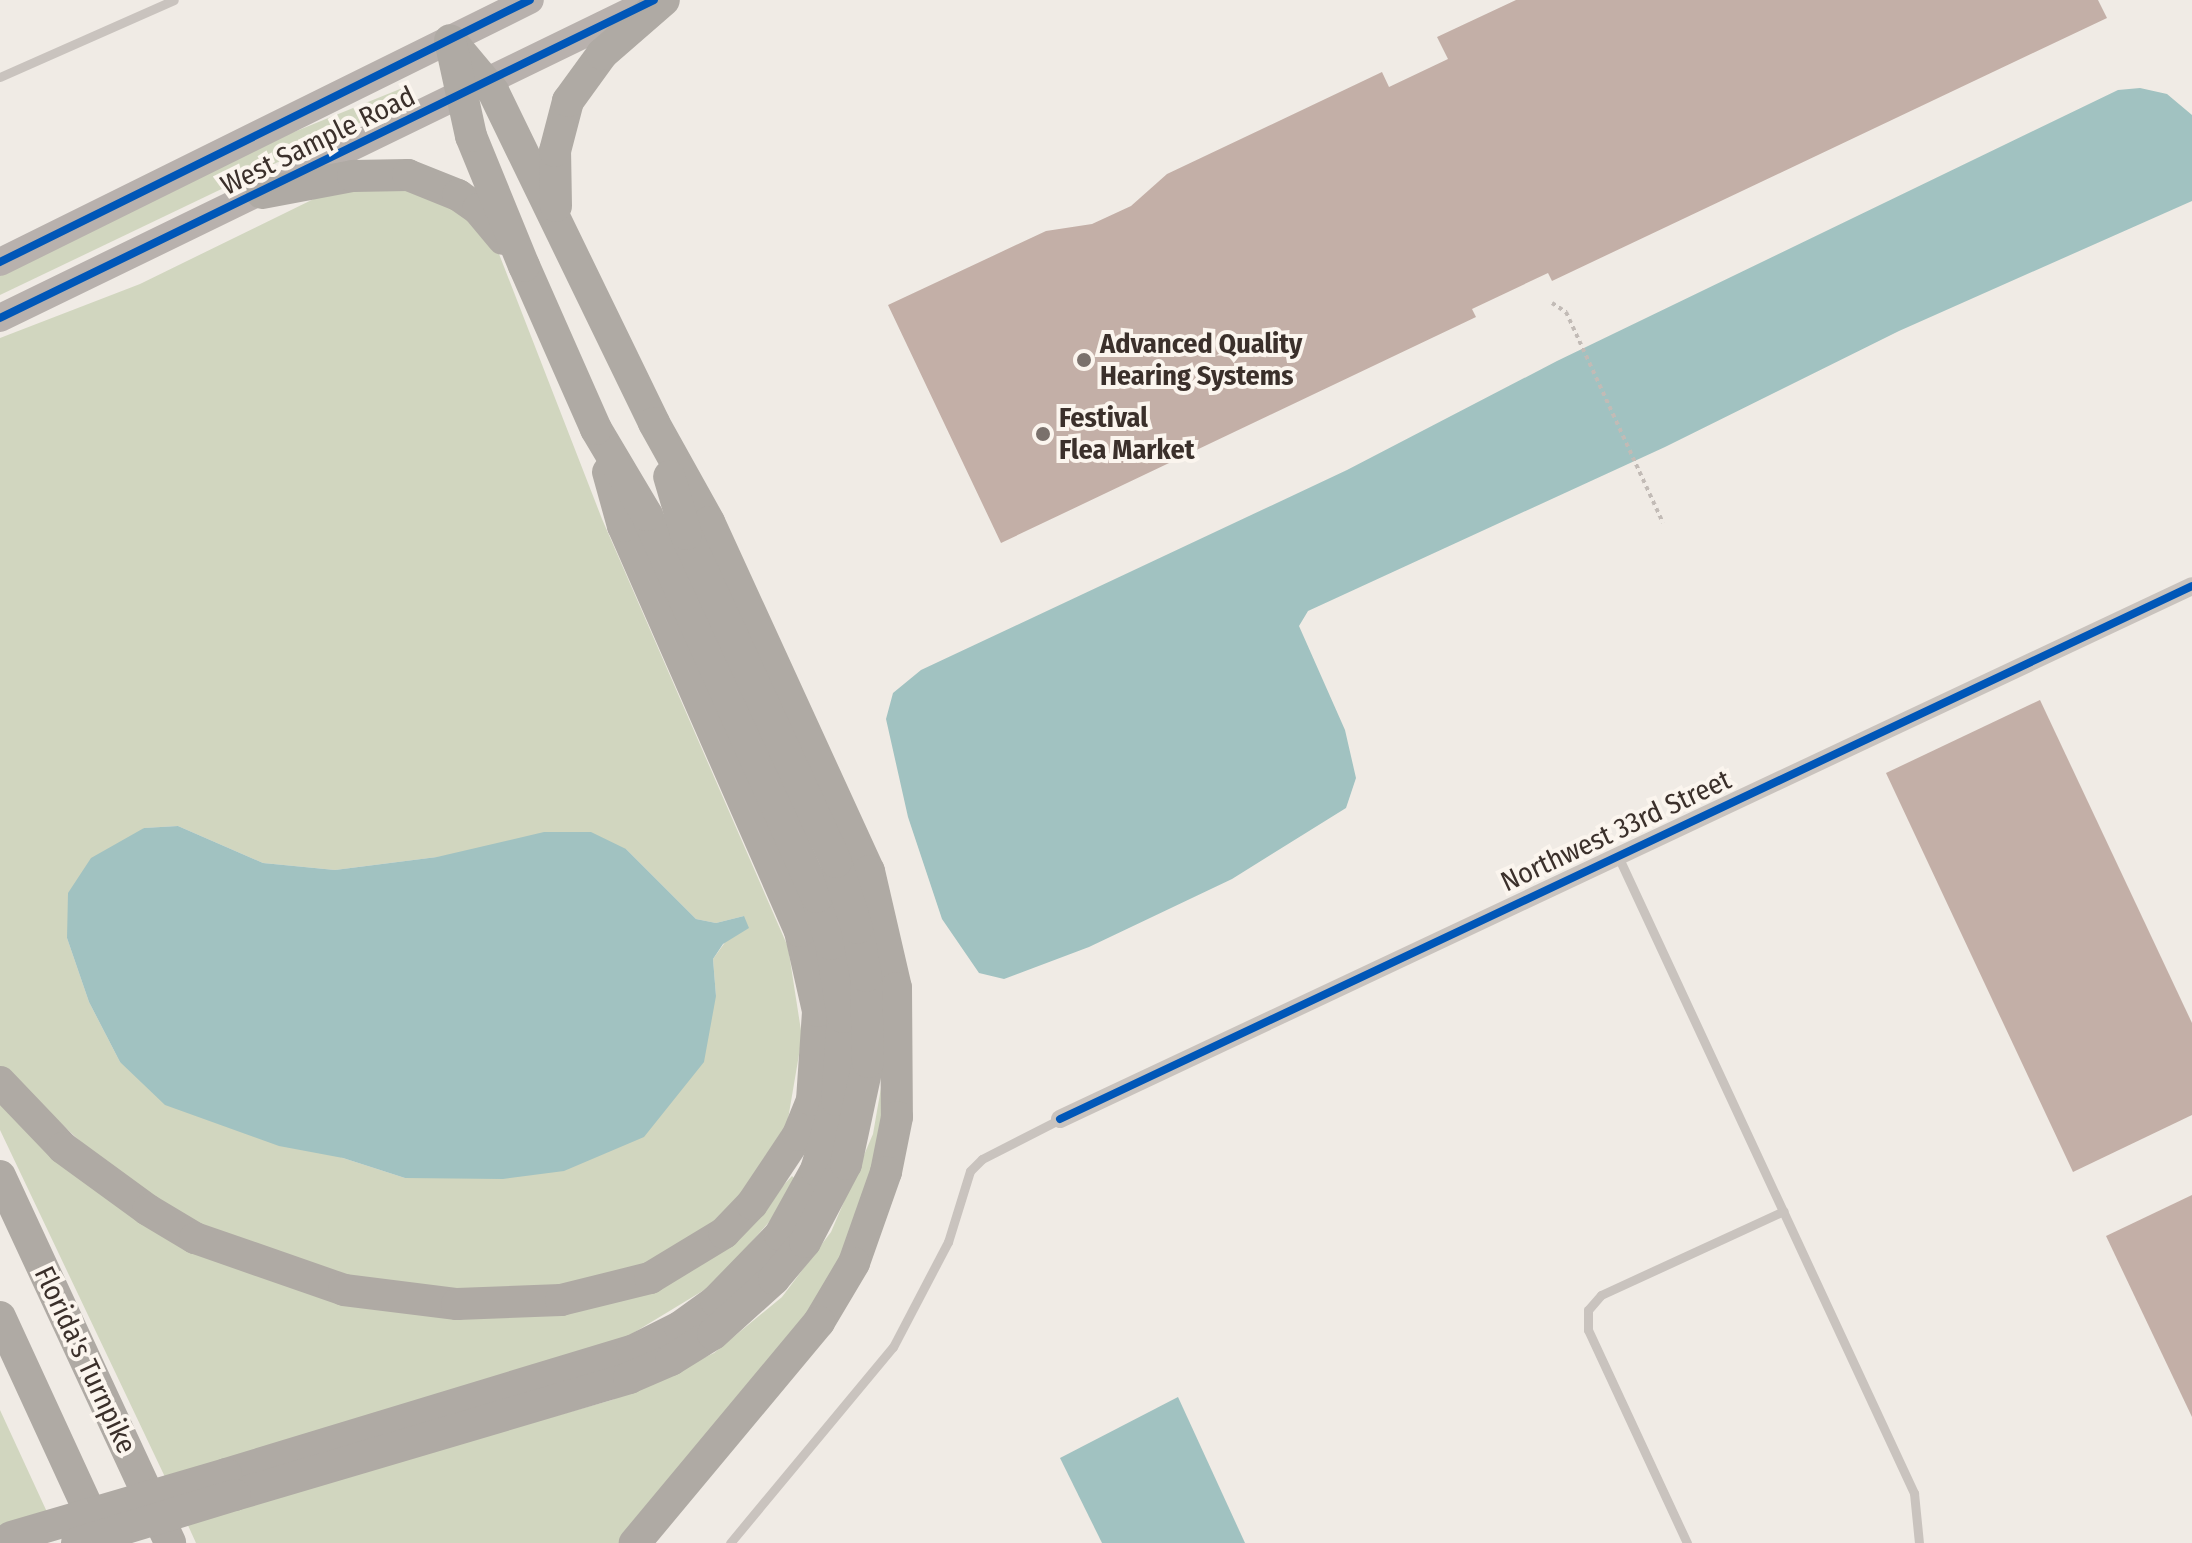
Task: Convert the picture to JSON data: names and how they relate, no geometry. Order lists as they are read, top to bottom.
{
  "streets": {
    "highway": ["Florida's Turnpike"],
    "main road": ["West Sample Road"],
    "street": ["Northwest 33rd Street"]
  },
  "places": ["Advanced Quality Hearing Systems", "Festival Flea Market"]
}
